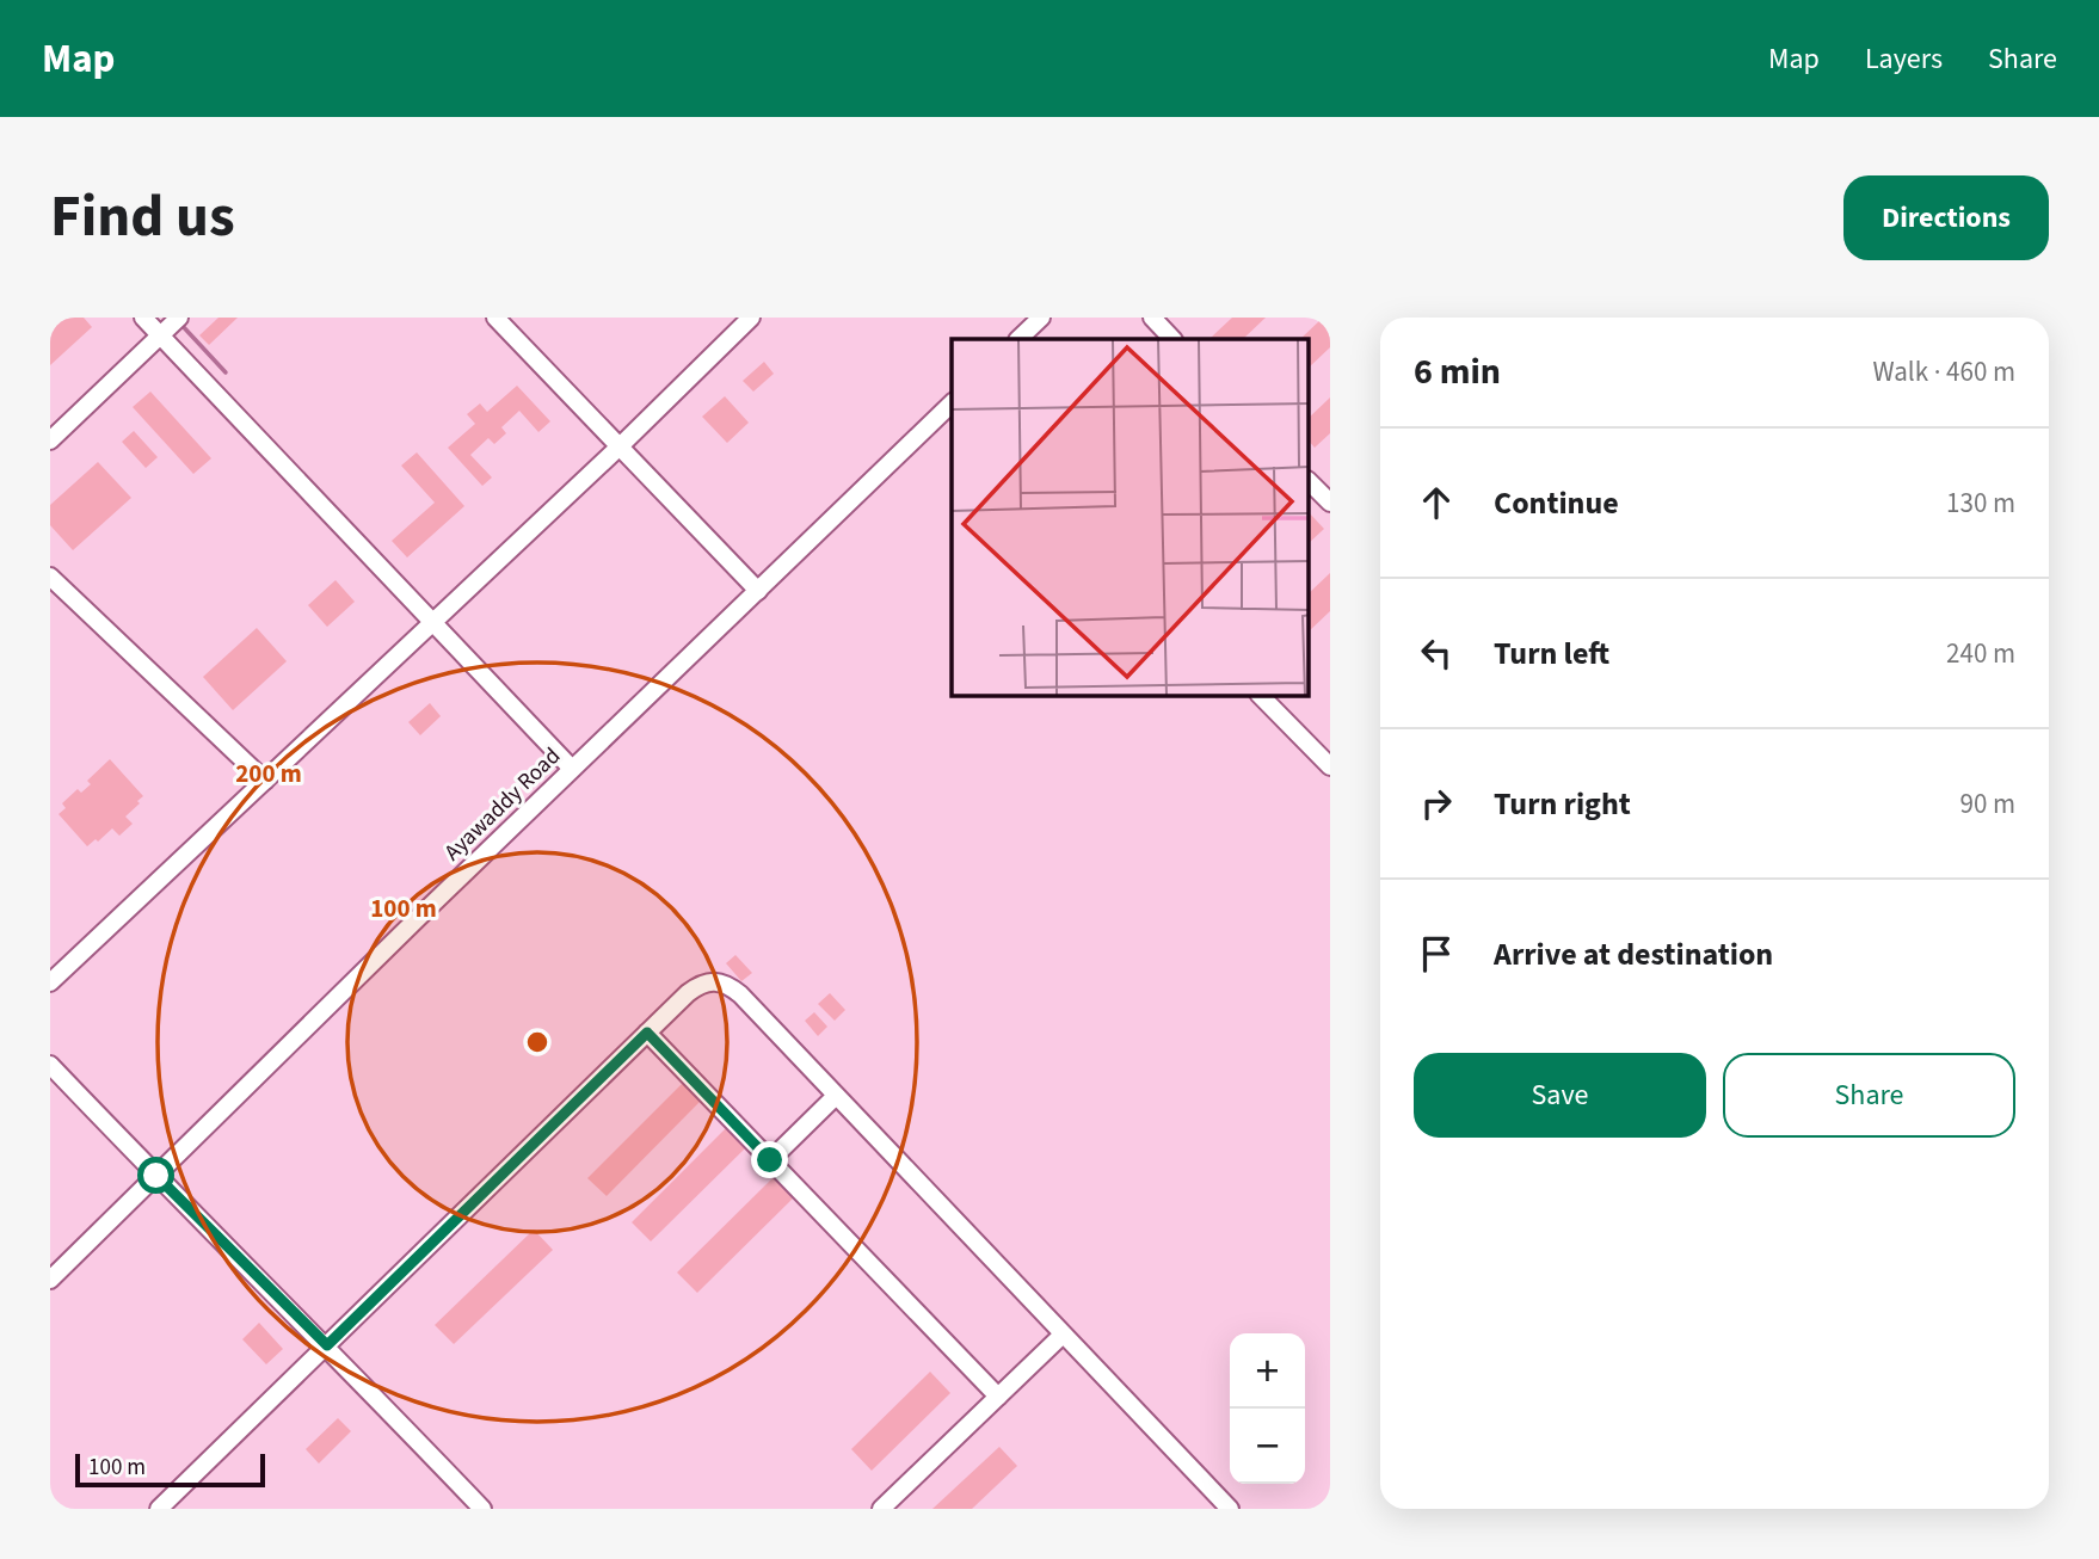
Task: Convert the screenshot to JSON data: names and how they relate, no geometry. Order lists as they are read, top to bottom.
{
  "streets": {
    "street": ["Ayawaddy Road"]
  },
  "scale_bar": "100 m",
  "page": {
    "header": "Map",
    "nav": ["Map", "Layers", "Share"],
    "title": "Find us",
    "buttons": [
      "Directions",
      ["Save", "Share"]
    ],
    "heading": ["6 min", "Walk · 460 m"],
    "list": [
      ["Continue", "130 m"],
      ["Turn left", "240 m"],
      ["Turn right", "90 m"],
      "Arrive at destination"
    ],
    "map_buttons": ["+", "−"],
    "scale": "100 m"
  },
  "rings": ["200 m", "100 m"]
}
